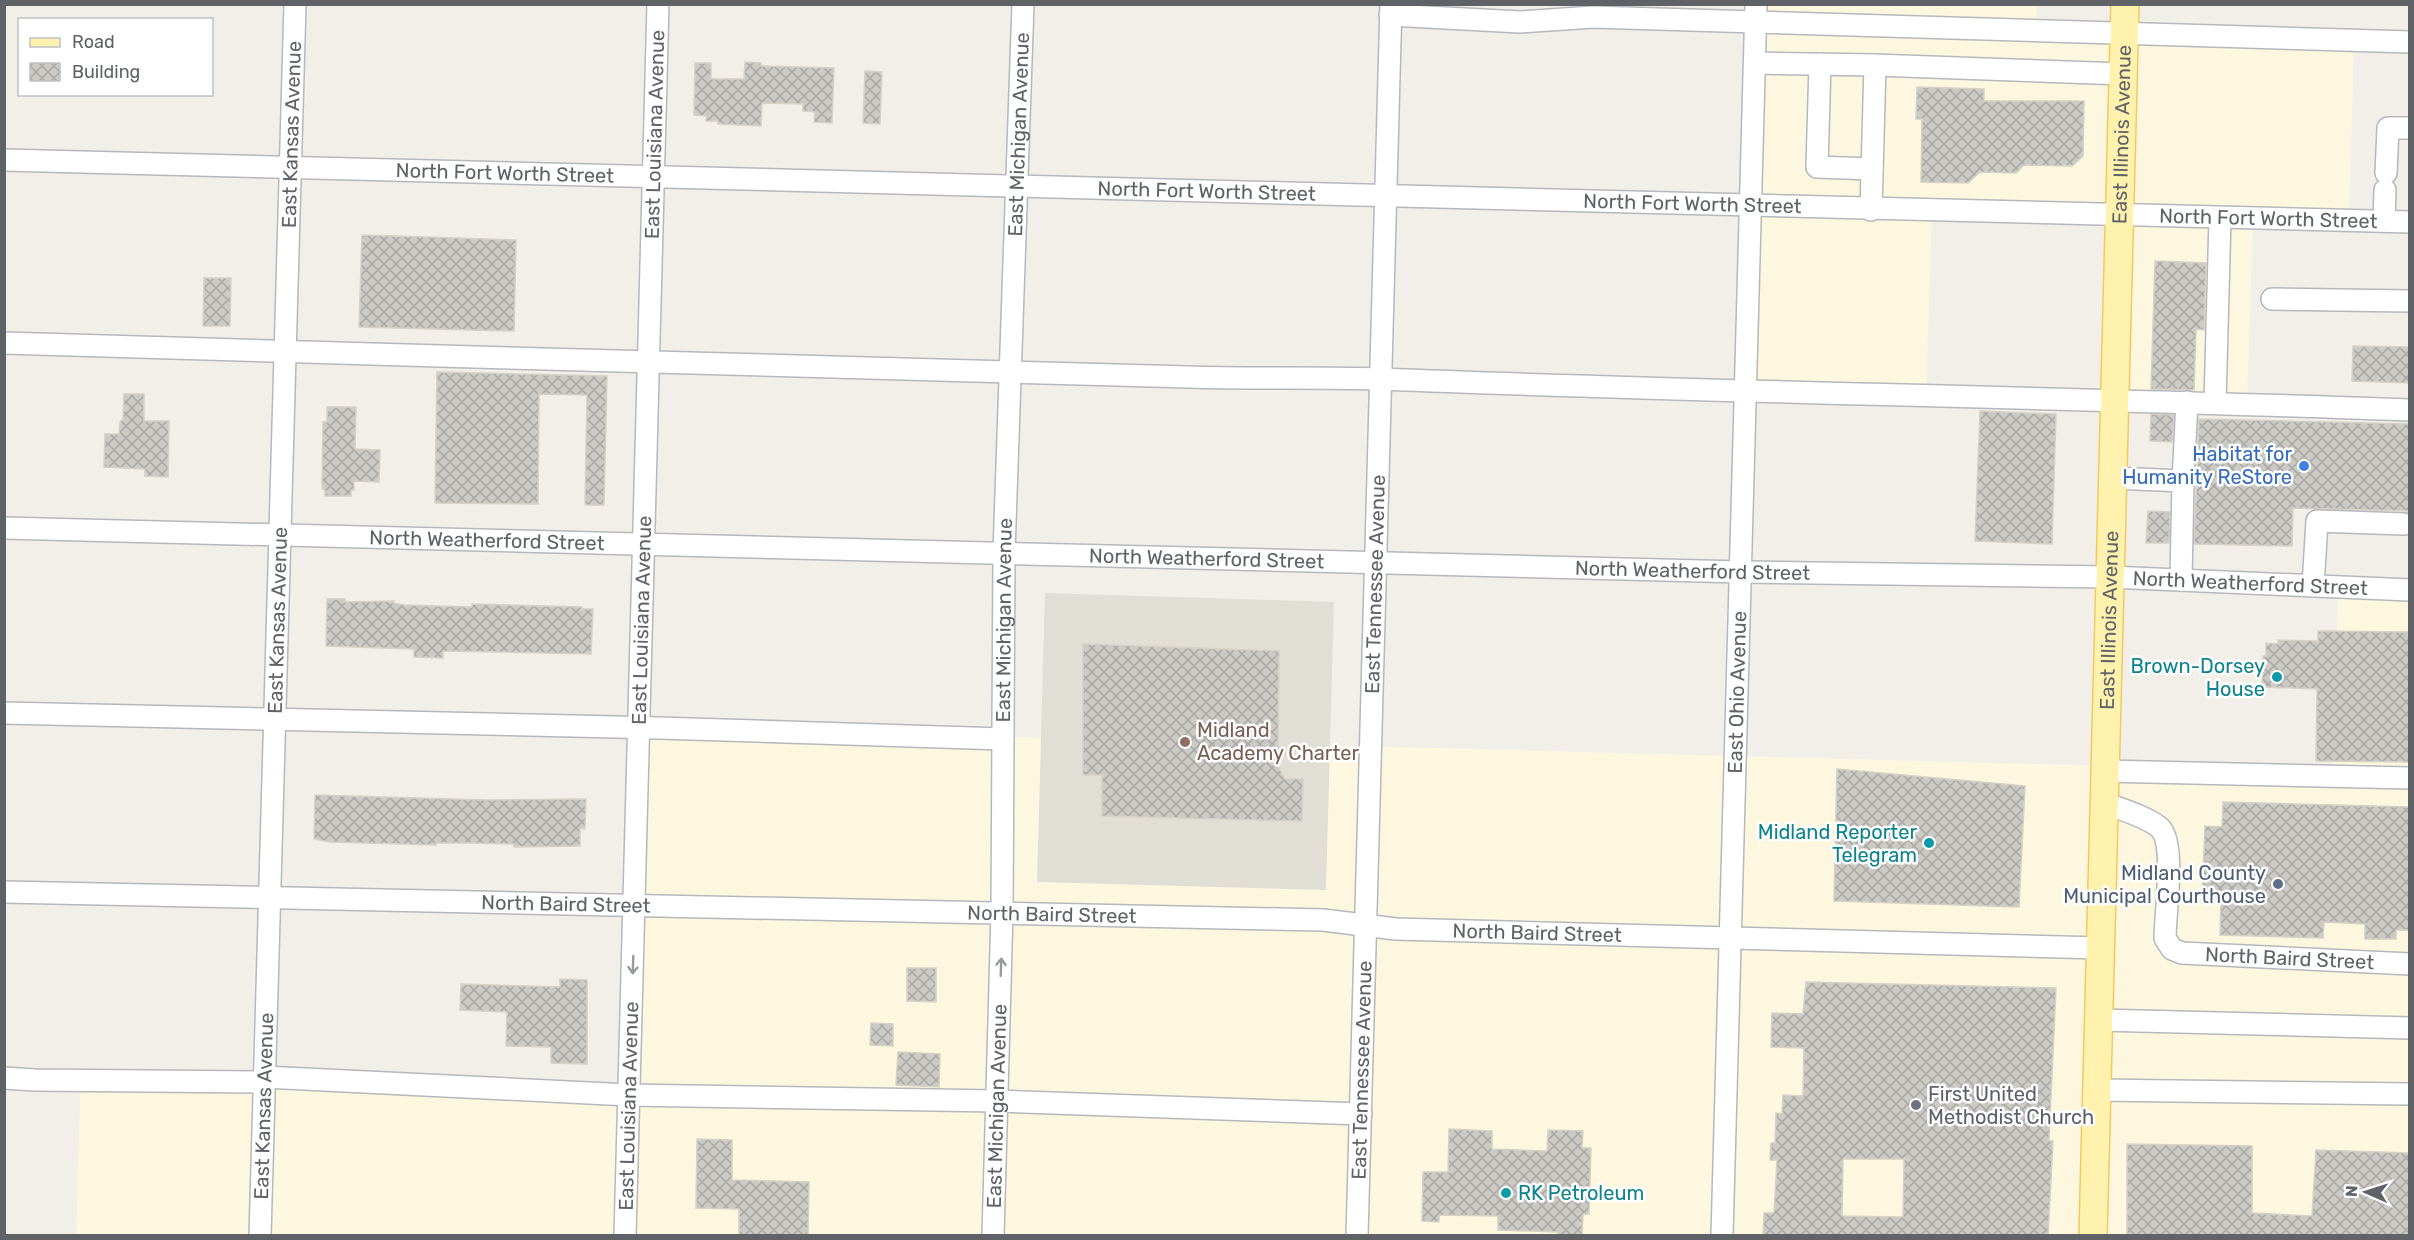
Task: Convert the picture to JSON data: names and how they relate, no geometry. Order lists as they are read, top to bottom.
{
  "streets": {
    "main road": ["East Illinois Avenue"],
    "street": [
      "East Kansas Avenue",
      "East Louisiana Avenue",
      "East Michigan Avenue",
      "North Fort Worth Street",
      "North Weatherford Street",
      "East Tennessee Avenue",
      "East Ohio Avenue",
      "North Baird Street"
    ]
  },
  "crossings": [
    ["East Kansas Avenue", "North Fort Worth Street"],
    ["East Kansas Avenue", "North Weatherford Street"],
    ["East Kansas Avenue", "North Baird Street"],
    ["East Louisiana Avenue", "North Fort Worth Street"],
    ["East Louisiana Avenue", "North Weatherford Street"],
    ["East Louisiana Avenue", "North Baird Street"],
    ["East Michigan Avenue", "North Fort Worth Street"],
    ["East Michigan Avenue", "North Weatherford Street"],
    ["East Michigan Avenue", "North Baird Street"],
    ["East Illinois Avenue", "North Fort Worth Street"],
    ["East Illinois Avenue", "North Weatherford Street"],
    ["East Illinois Avenue", "North Baird Street"],
    ["North Fort Worth Street", "East Tennessee Avenue"],
    ["North Fort Worth Street", "East Ohio Avenue"],
    ["North Weatherford Street", "East Tennessee Avenue"],
    ["North Weatherford Street", "East Ohio Avenue"],
    ["East Tennessee Avenue", "North Baird Street"],
    ["East Ohio Avenue", "North Baird Street"]
  ],
  "places": [
    "Habitat for Humanity ReStore",
    "Brown-Dorsey House",
    "Midland Academy Charter",
    "Midland Reporter Telegram",
    "Midland County Municipal Courthouse",
    "First United Methodist Church",
    "RK Petroleum"
  ],
  "legend": ["Road", "Building"],
  "north": "left"
}
